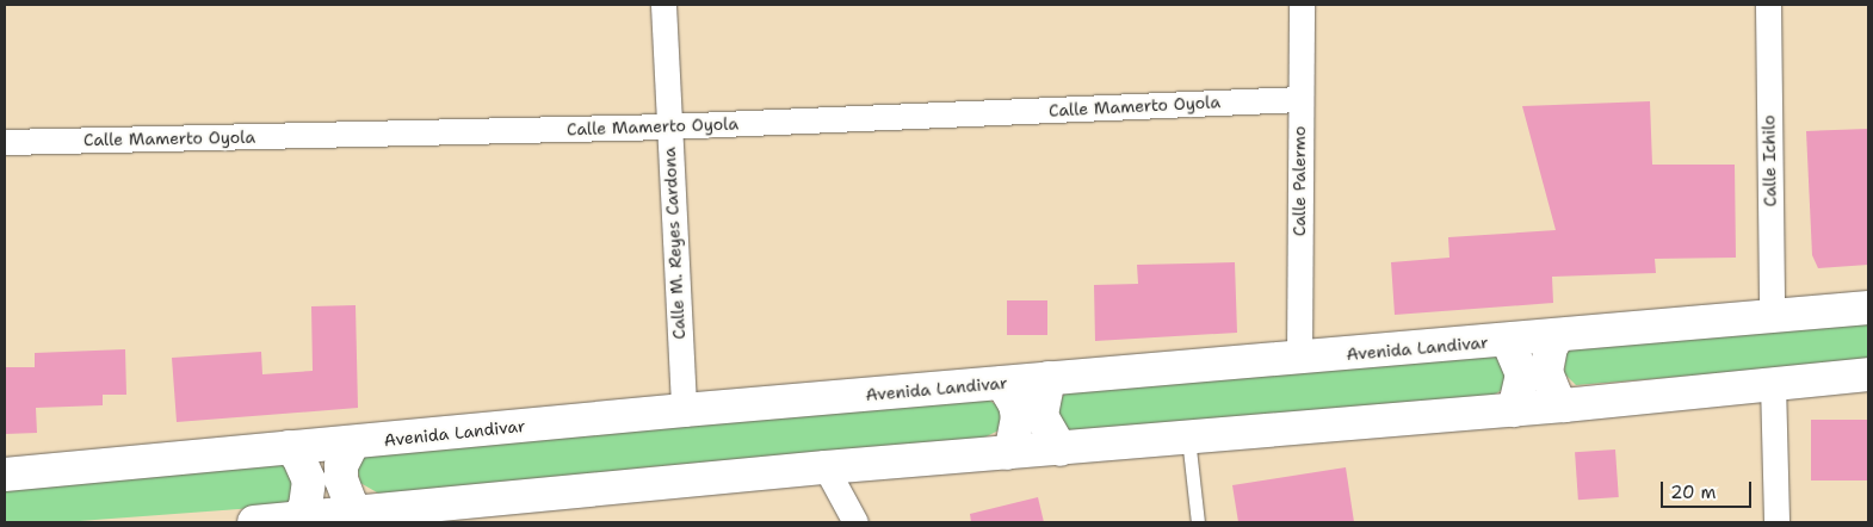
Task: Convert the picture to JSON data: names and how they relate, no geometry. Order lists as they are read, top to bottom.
{
  "streets": {
    "main road": ["Avenida Landivar"],
    "street": [
      "Calle Mamerto Oyola",
      "Calle Ichilo",
      "Calle Palermo",
      "Calle M. Reyes Cardona"
    ]
  },
  "crossings": [
    ["Calle Mamerto Oyola", "Calle Palermo"],
    ["Calle Mamerto Oyola", "Calle M. Reyes Cardona"],
    ["Calle Ichilo", "Avenida Landivar"],
    ["Calle Palermo", "Avenida Landivar"],
    ["Calle M. Reyes Cardona", "Avenida Landivar"]
  ],
  "scale_bar": "20 m"
}
